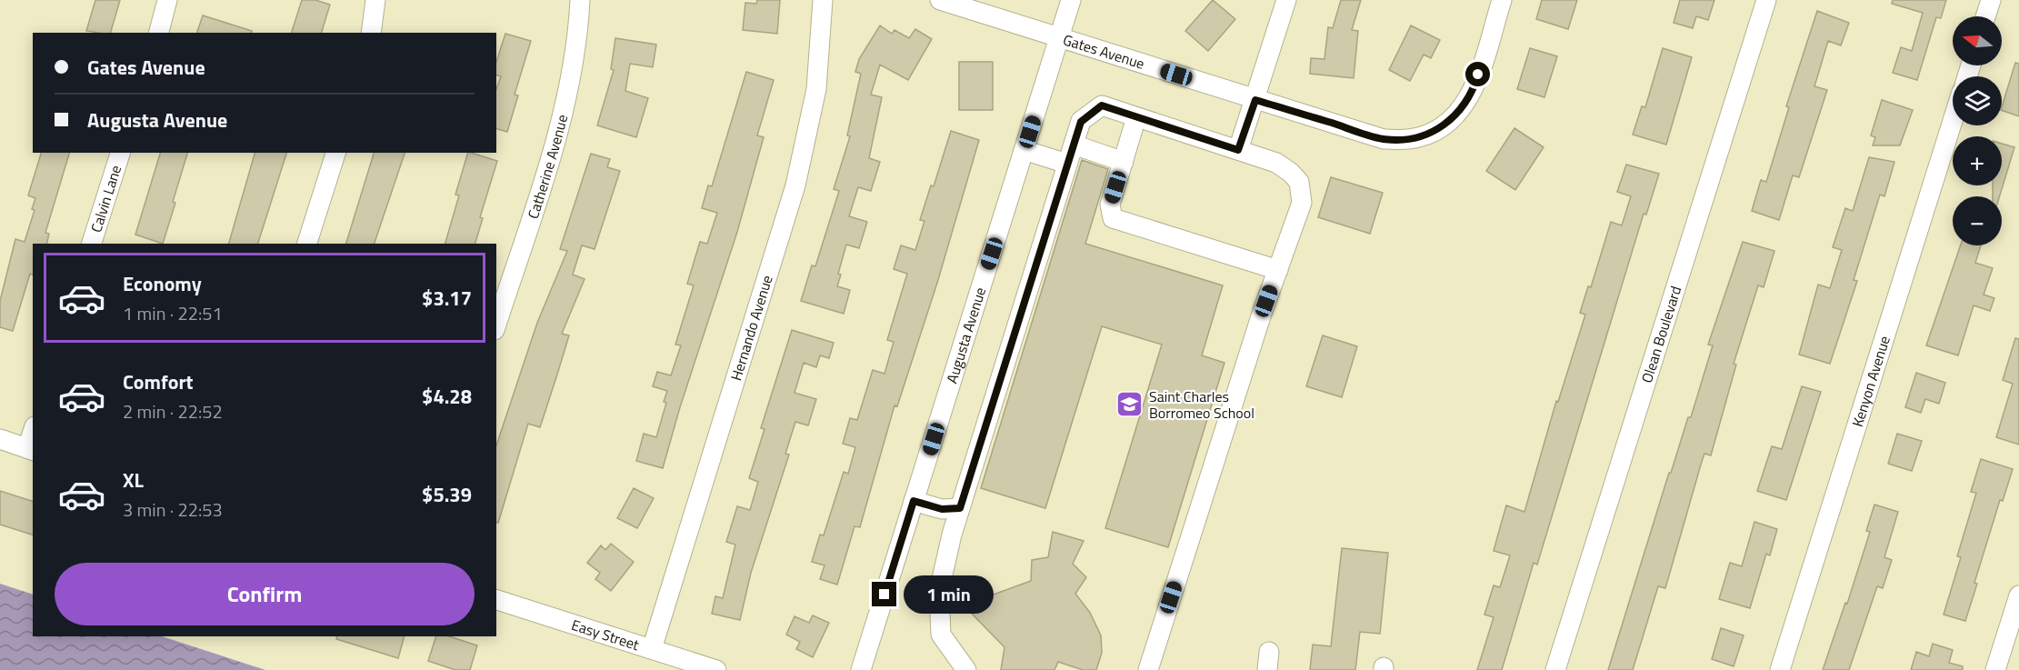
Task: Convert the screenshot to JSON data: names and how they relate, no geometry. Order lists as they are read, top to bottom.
{
  "streets": {
    "street": [
      "Gates Avenue",
      "Catherine Avenue",
      "Calvin Lane",
      "Hernando Avenue",
      "Olean Boulevard",
      "Augusta Avenue",
      "Kenyon Avenue",
      "Easy Street"
    ]
  },
  "crossings": [
    ["Gates Avenue", "Augusta Avenue"],
    ["Hernando Avenue", "Easy Street"]
  ],
  "places": {
    "school or university": ["Saint Charles Borromeo School"]
  },
  "north": "left",
  "page": {
    "map_buttons": ["+", "−"],
    "banner": ["Gates Avenue", "Augusta Avenue"],
    "list": [
      {
        "name": "Economy",
        "note": "1 min · 22:51",
        "value": "$3.17"
      },
      {
        "name": "Comfort",
        "note": "2 min · 22:52",
        "value": "$4.28"
      },
      {
        "name": "XL",
        "note": "3 min · 22:53",
        "value": "$5.39"
      }
    ],
    "buttons": "Confirm",
    "bubble": "1 min"
  }
}
